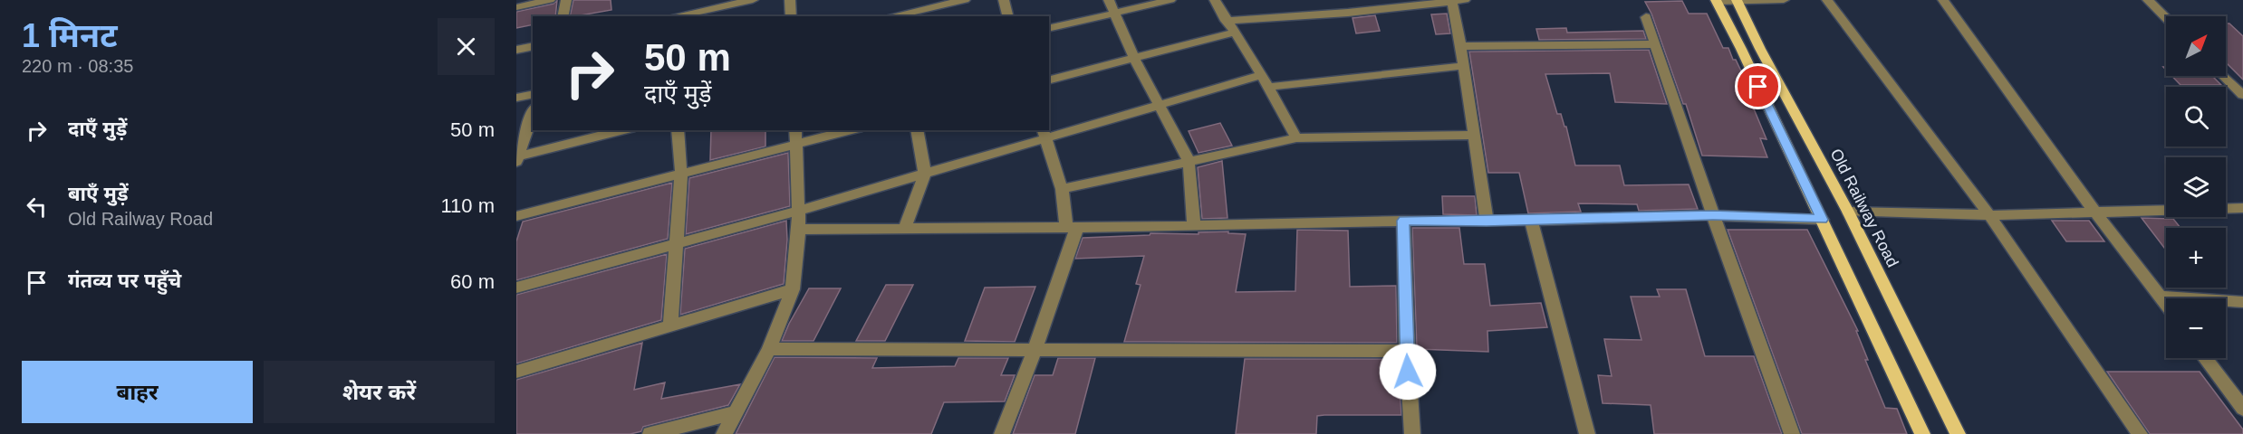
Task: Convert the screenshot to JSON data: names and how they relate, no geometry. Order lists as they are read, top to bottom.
{
  "streets": {
    "main road": ["Old Railway Road"]
  },
  "north": "top right",
  "page": {
    "heading": ["1 मिनट", "220 m · 08:35"],
    "map_buttons": ["+", "−"],
    "turn": ["50 m", "दाएँ मुड़ें"],
    "list": [
      {
        "name": "दाएँ मुड़ें",
        "value": "50 m"
      },
      {
        "name": "बाएँ मुड़ें",
        "note": "Old Railway Road",
        "value": "110 m"
      },
      {
        "name": "गंतव्य पर पहुँचे",
        "value": "60 m"
      }
    ],
    "buttons": ["बाहर", "शेयर करें"]
  }
}
